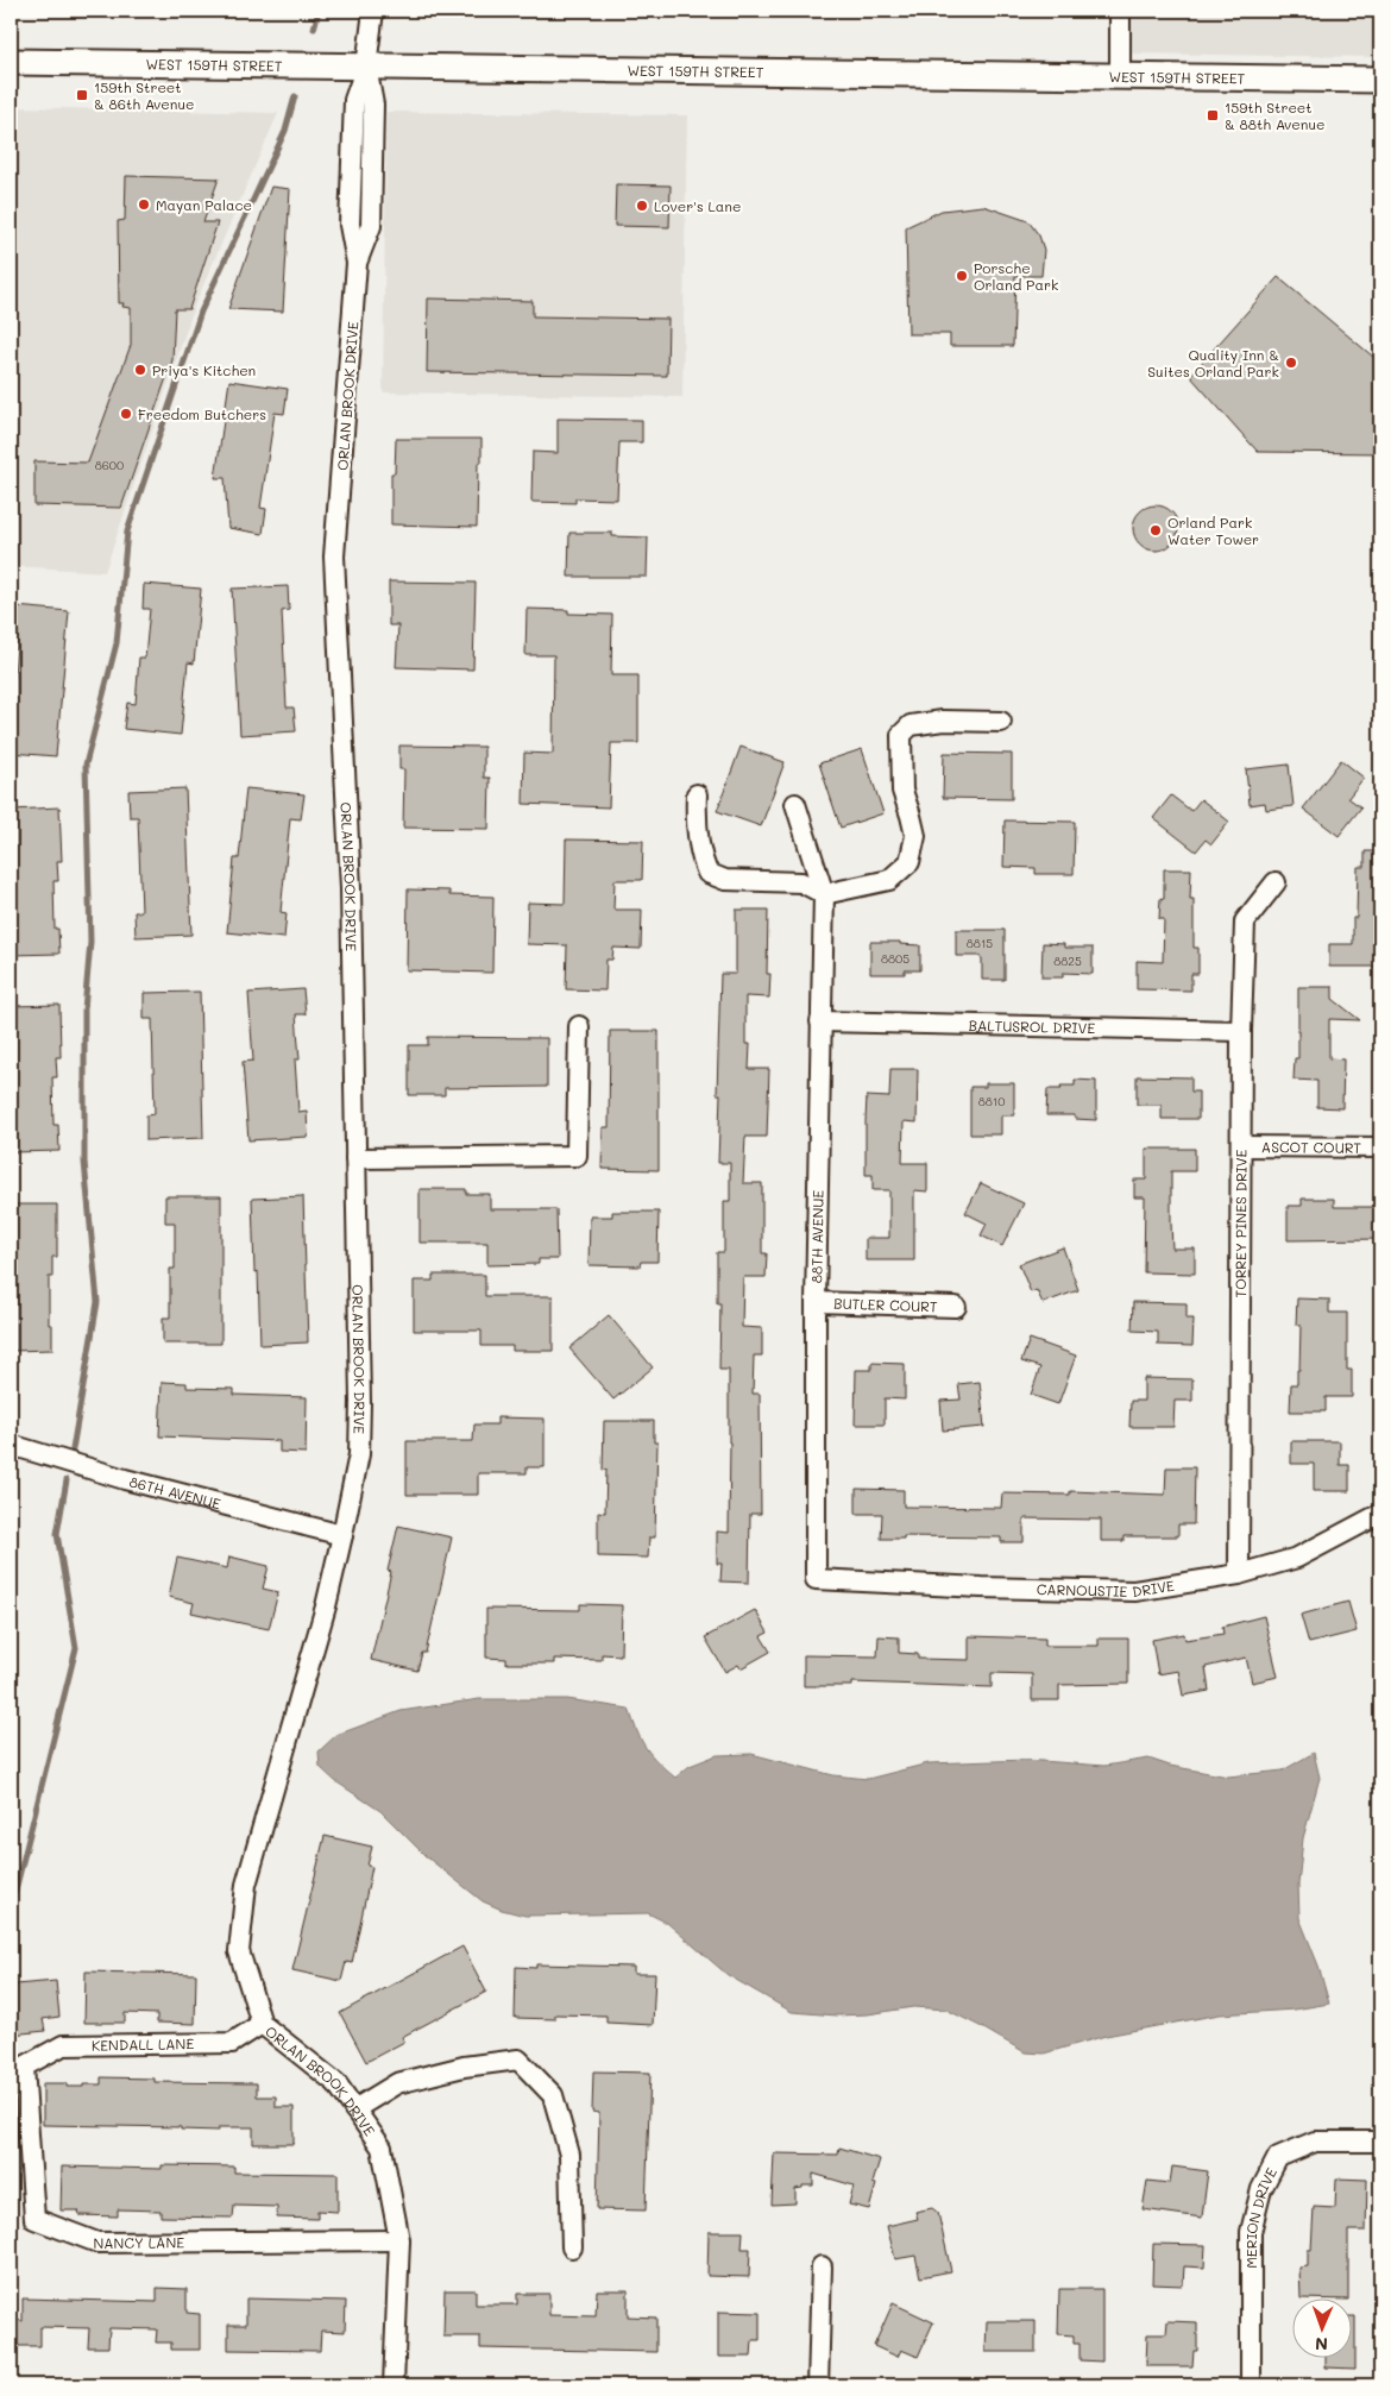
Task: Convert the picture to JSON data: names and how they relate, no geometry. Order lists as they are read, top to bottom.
{
  "streets": {
    "main road": ["WEST 159TH STREET"],
    "street": [
      "ORLAN BROOK DRIVE",
      "BALTUSROL DRIVE",
      "ASCOT COURT",
      "TORREY PINES DRIVE",
      "88TH AVENUE",
      "BUTLER COURT",
      "86TH AVENUE",
      "CARNOUSTIE DRIVE",
      "KENDALL LANE",
      "MERION DRIVE",
      "NANCY LANE"
    ]
  },
  "crossings": [
    ["WEST 159TH STREET", "ORLAN BROOK DRIVE"],
    ["ORLAN BROOK DRIVE", "86TH AVENUE"],
    ["ORLAN BROOK DRIVE", "KENDALL LANE"],
    ["ORLAN BROOK DRIVE", "NANCY LANE"],
    ["BALTUSROL DRIVE", "TORREY PINES DRIVE"],
    ["BALTUSROL DRIVE", "88TH AVENUE"],
    ["ASCOT COURT", "TORREY PINES DRIVE"],
    ["TORREY PINES DRIVE", "CARNOUSTIE DRIVE"],
    ["88TH AVENUE", "BUTLER COURT"],
    ["88TH AVENUE", "CARNOUSTIE DRIVE"],
    ["KENDALL LANE", "NANCY LANE"]
  ],
  "places": {
    "transit": ["159th Street & 86th Avenue", "159th Street & 88th Avenue"],
    "other": [
      "Mayan Palace",
      "Lover's Lane",
      "Porsche Orland Park",
      "Quality Inn & Suites Orland Park",
      "Priya's Kitchen",
      "Freedom Butchers",
      "Orland Park Water Tower"
    ]
  },
  "house_numbers": [
    "8600",
    "8815",
    "8805",
    "8825",
    "8810"
  ],
  "north": "bottom"
}
